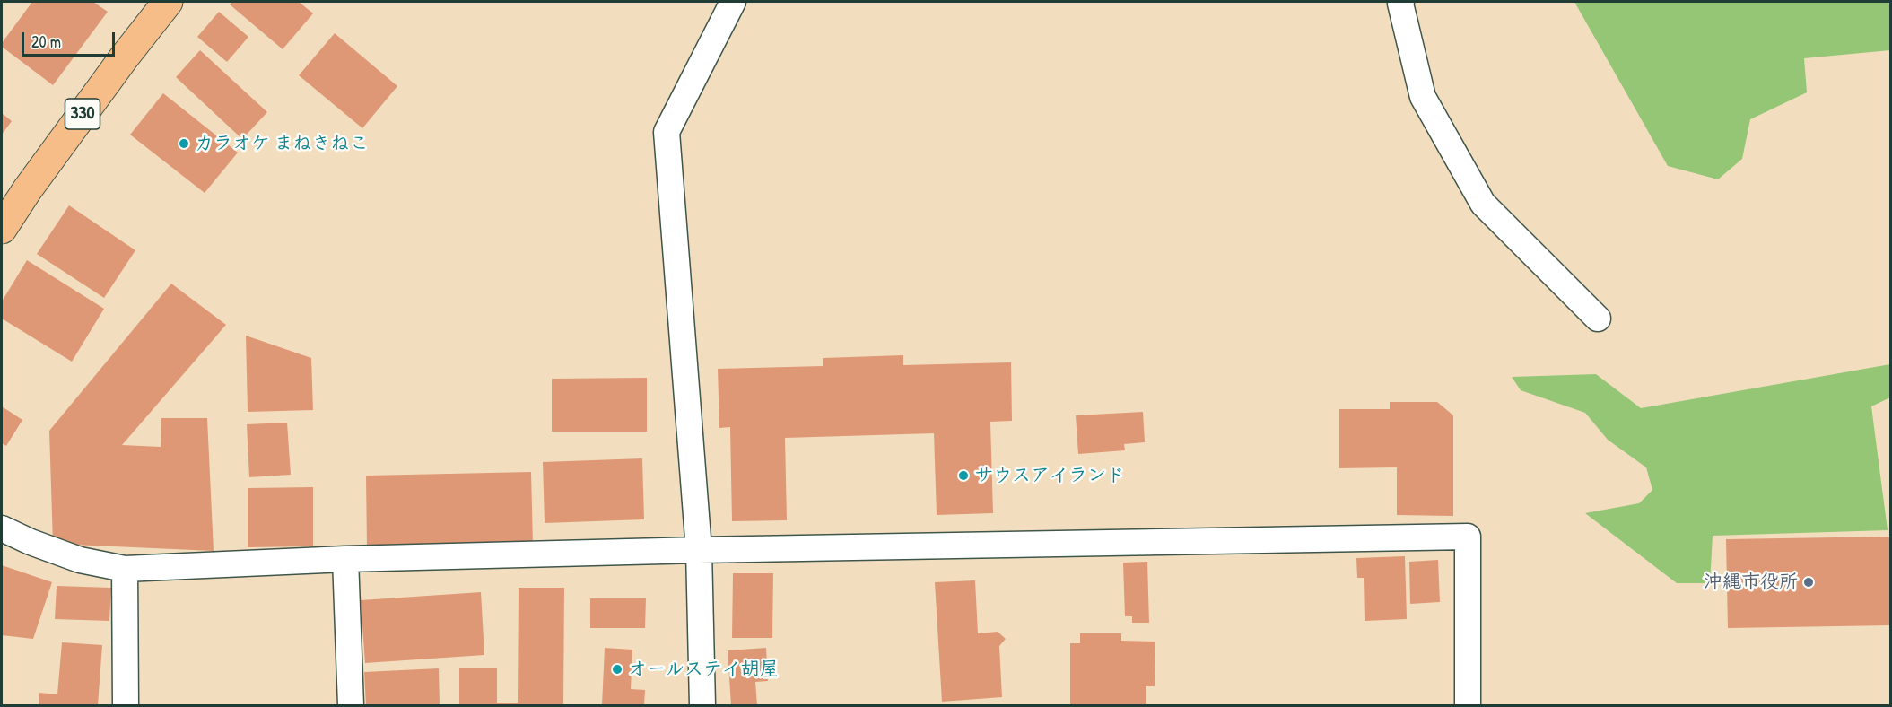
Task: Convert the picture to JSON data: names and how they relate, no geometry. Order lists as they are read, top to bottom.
{
  "streets": {
    "highway": ["330"]
  },
  "places": [
    "カラオケ まねきねこ",
    "サウスアイランド",
    "沖縄市役所",
    "オールステイ胡屋"
  ],
  "scale_bar": "20 m"
}
